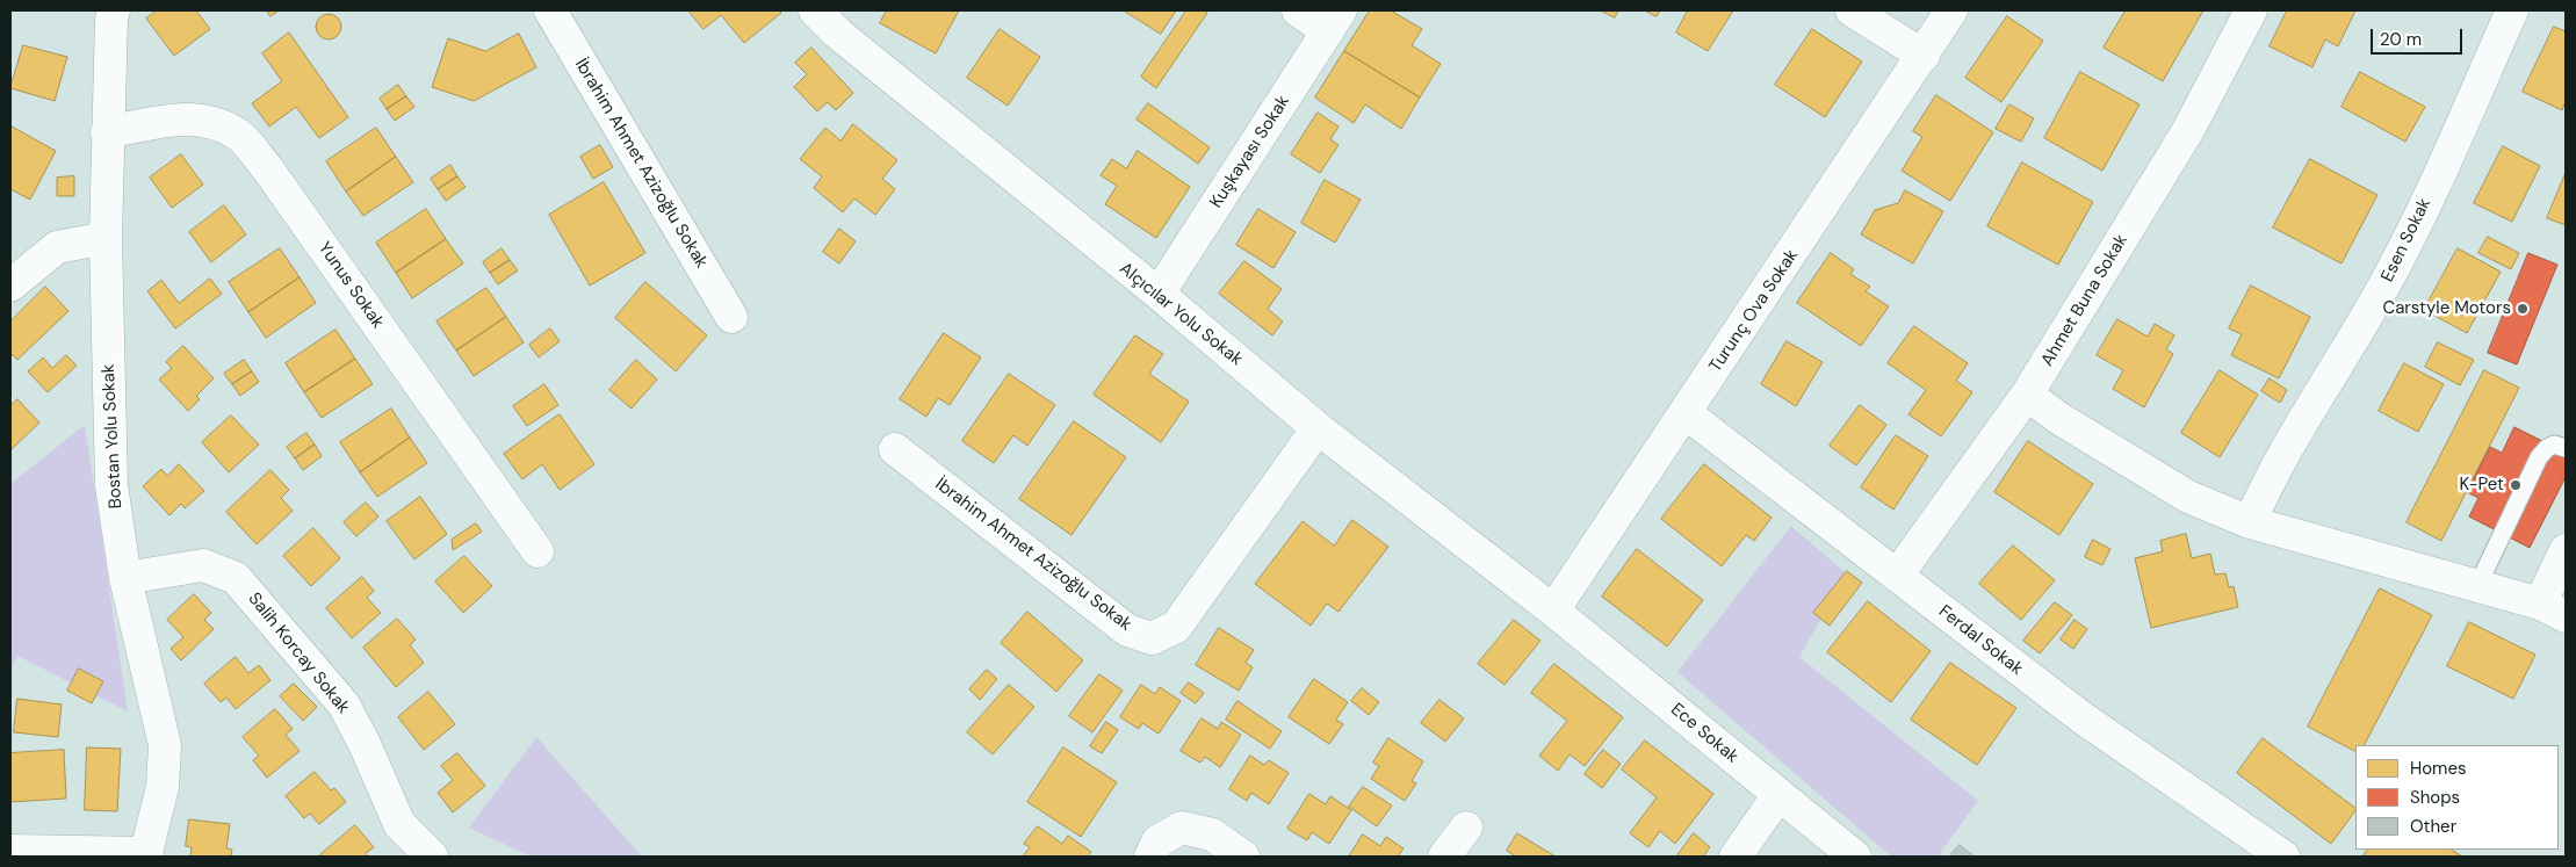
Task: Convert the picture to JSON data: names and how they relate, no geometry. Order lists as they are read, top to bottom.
{
  "streets": {
    "street": [
      "Kuşkayası Sokak",
      "İbrahim Ahmet Azizoğlu Sokak",
      "Esen Sokak",
      "Yunus Sokak",
      "Ahmet Buna Sokak",
      "Turunç Ova Sokak",
      "Alçıcılar Yolu Sokak",
      "Bostan Yolu Sokak",
      "Ferdal Sokak",
      "Salih Korcay Sokak",
      "Ece Sokak"
    ]
  },
  "crossings": [
    ["Kuşkayası Sokak", "Alçıcılar Yolu Sokak"],
    ["İbrahim Ahmet Azizoğlu Sokak", "Alçıcılar Yolu Sokak"],
    ["Yunus Sokak", "Bostan Yolu Sokak"],
    ["Ahmet Buna Sokak", "Ferdal Sokak"],
    ["Turunç Ova Sokak", "Alçıcılar Yolu Sokak"],
    ["Turunç Ova Sokak", "Ferdal Sokak"],
    ["Turunç Ova Sokak", "Ece Sokak"],
    ["Alçıcılar Yolu Sokak", "Ece Sokak"],
    ["Bostan Yolu Sokak", "Salih Korcay Sokak"]
  ],
  "places": ["Carstyle Motors", "K-Pet"],
  "legend": ["Homes", "Shops", "Other"],
  "scale_bar": "20 m"
}
